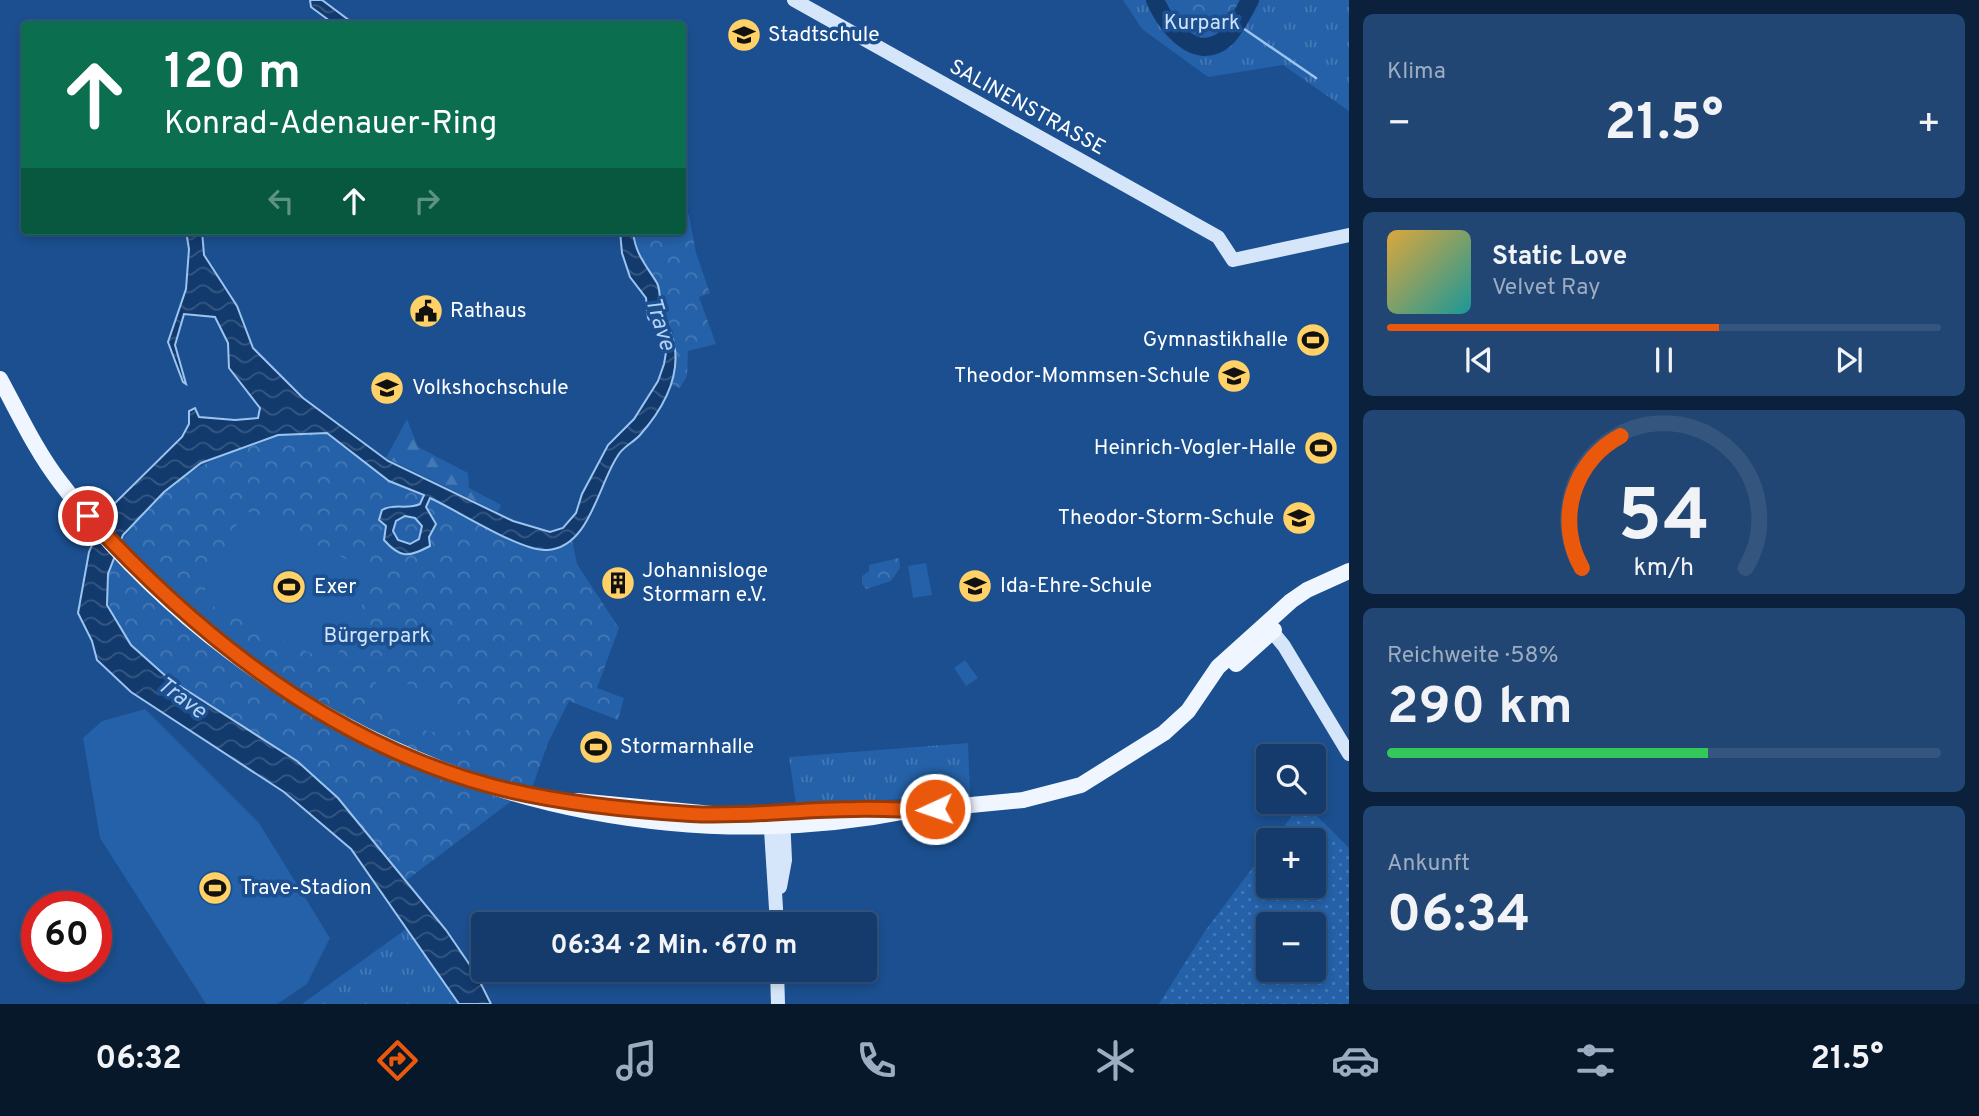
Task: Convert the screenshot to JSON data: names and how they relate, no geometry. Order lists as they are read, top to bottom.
{
  "streets": {
    "street": ["SALINENSTRASSE"]
  },
  "water": ["Trave"],
  "parks": ["Kurpark", "Bürgerpark"],
  "places": {
    "school or university": [
      "Stadtschule",
      "Theodor-Mommsen-Schule",
      "Volkshochschule",
      "Theodor-Storm-Schule",
      "Ida-Ehre-Schule"
    ],
    "public building": ["Rathaus"],
    "sports": [
      "Gymnastikhalle",
      "Heinrich-Vogler-Halle",
      "Exer",
      "Stormarnhalle",
      "Trave-Stadion"
    ],
    "building": ["Johannisloge Stormarn e.V."]
  },
  "page": {
    "tile": [
      "Klima",
      ["Reichweite · 58%", "290 km"],
      ["Ankunft", "06:34"]
    ],
    "turn": ["120 m", "Konrad-Adenauer-Ring"],
    "heat": ["−", "21.5°", "+"],
    "song": ["Static Love", "Velvet Ray"],
    "map_buttons": ["+", "−"],
    "limit": "60",
    "trip": "06:34 · 2 Min. · 670 m",
    "tabs": ["06:32", "21.5°"],
    "gauge": ["54", "km/h"]
  }
}
